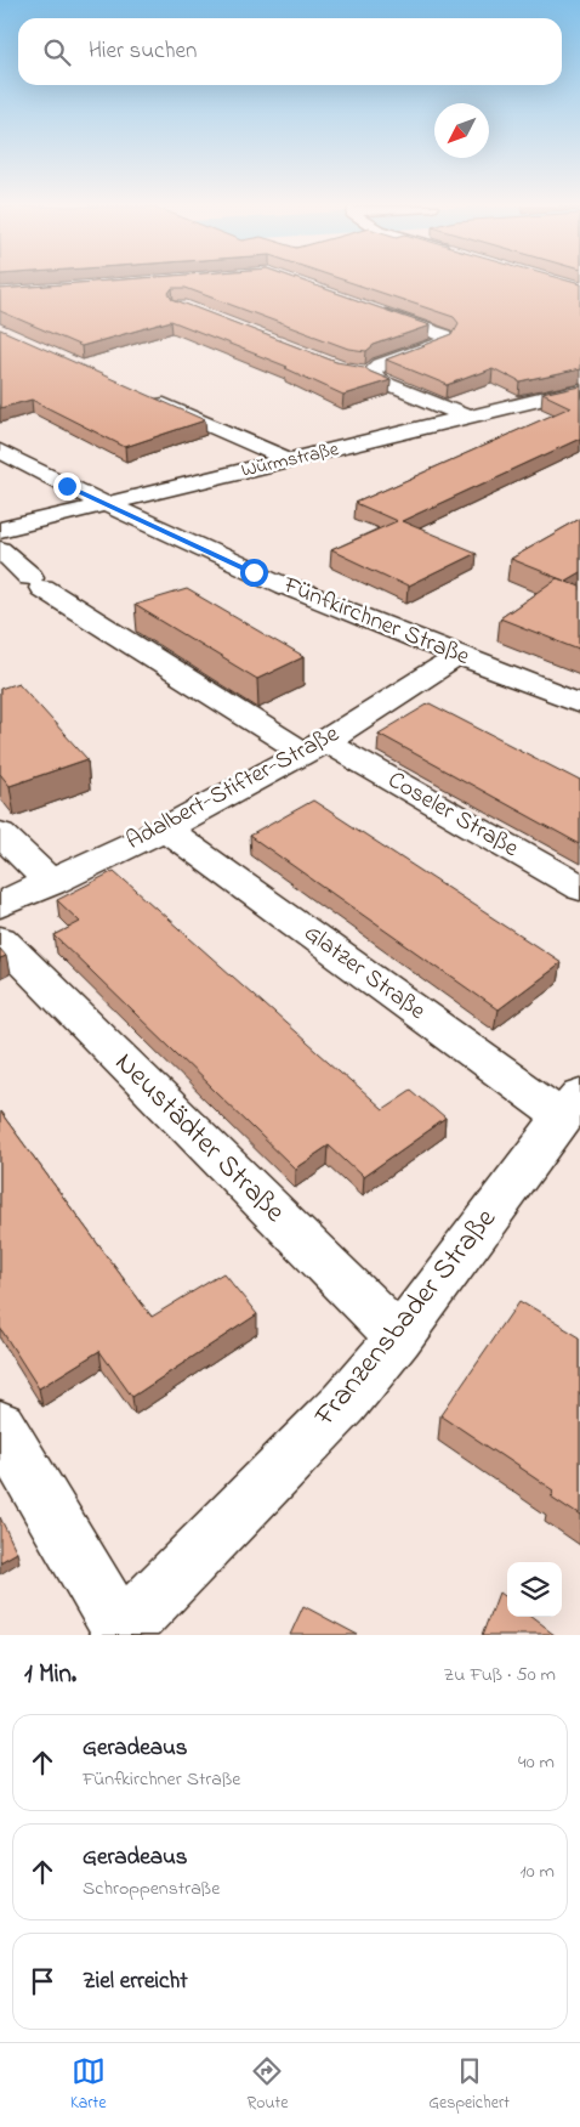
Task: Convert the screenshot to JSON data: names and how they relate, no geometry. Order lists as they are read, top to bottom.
{
  "streets": {
    "street": [
      "Würmstraße",
      "Fünfkirchner Straße",
      "Adalbert-Stifter-Straße",
      "Coseler Straße",
      "Glatzer Straße",
      "Neustädter Straße",
      "Franzensbader Straße"
    ]
  },
  "crossings": [
    ["Würmstraße", "Fünfkirchner Straße"],
    ["Fünfkirchner Straße", "Adalbert-Stifter-Straße"],
    ["Adalbert-Stifter-Straße", "Coseler Straße"],
    ["Adalbert-Stifter-Straße", "Glatzer Straße"],
    ["Glatzer Straße", "Franzensbader Straße"],
    ["Neustädter Straße", "Franzensbader Straße"]
  ],
  "north": "bottom left",
  "page": {
    "search": "Hier suchen",
    "heading": ["1 Min.", "Zu Fuß · 50 m"],
    "list": [
      ["Geradeaus", "Fünfkirchner Straße", "40 m"],
      ["Geradeaus", "Schroppenstraße", "10 m"],
      "Ziel erreicht"
    ],
    "nav": ["Karte", "Route", "Gespeichert"]
  }
}
